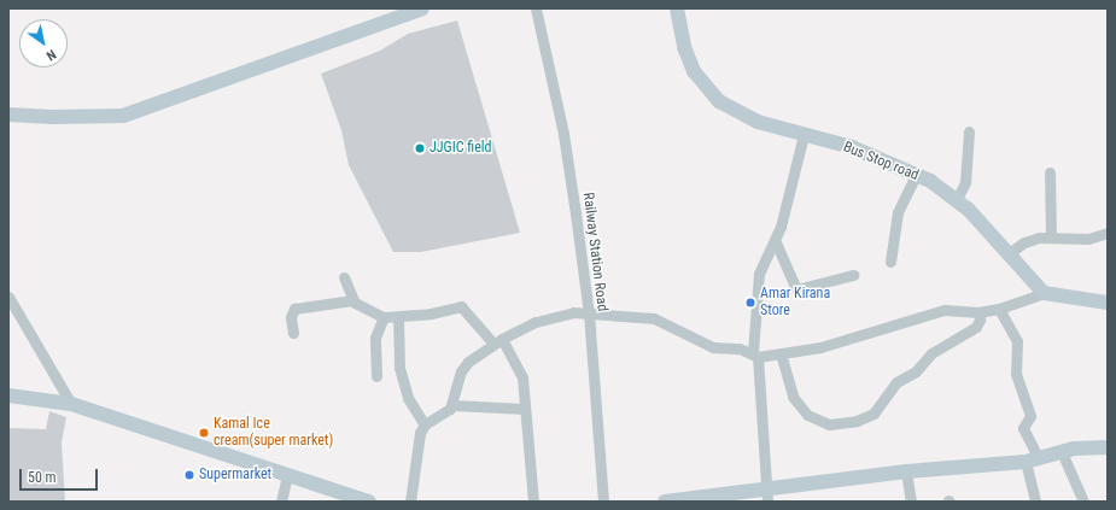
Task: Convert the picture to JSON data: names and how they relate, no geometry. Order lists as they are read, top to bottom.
{
  "streets": {
    "street": ["Bus Stop road", "Railway Station Road"]
  },
  "places": [
    "JJGIC field",
    "Amar Kirana Store",
    "Kamal Ice cream(super market)",
    "Supermarket"
  ],
  "scale_bar": "50 m",
  "north": "bottom right"
}
